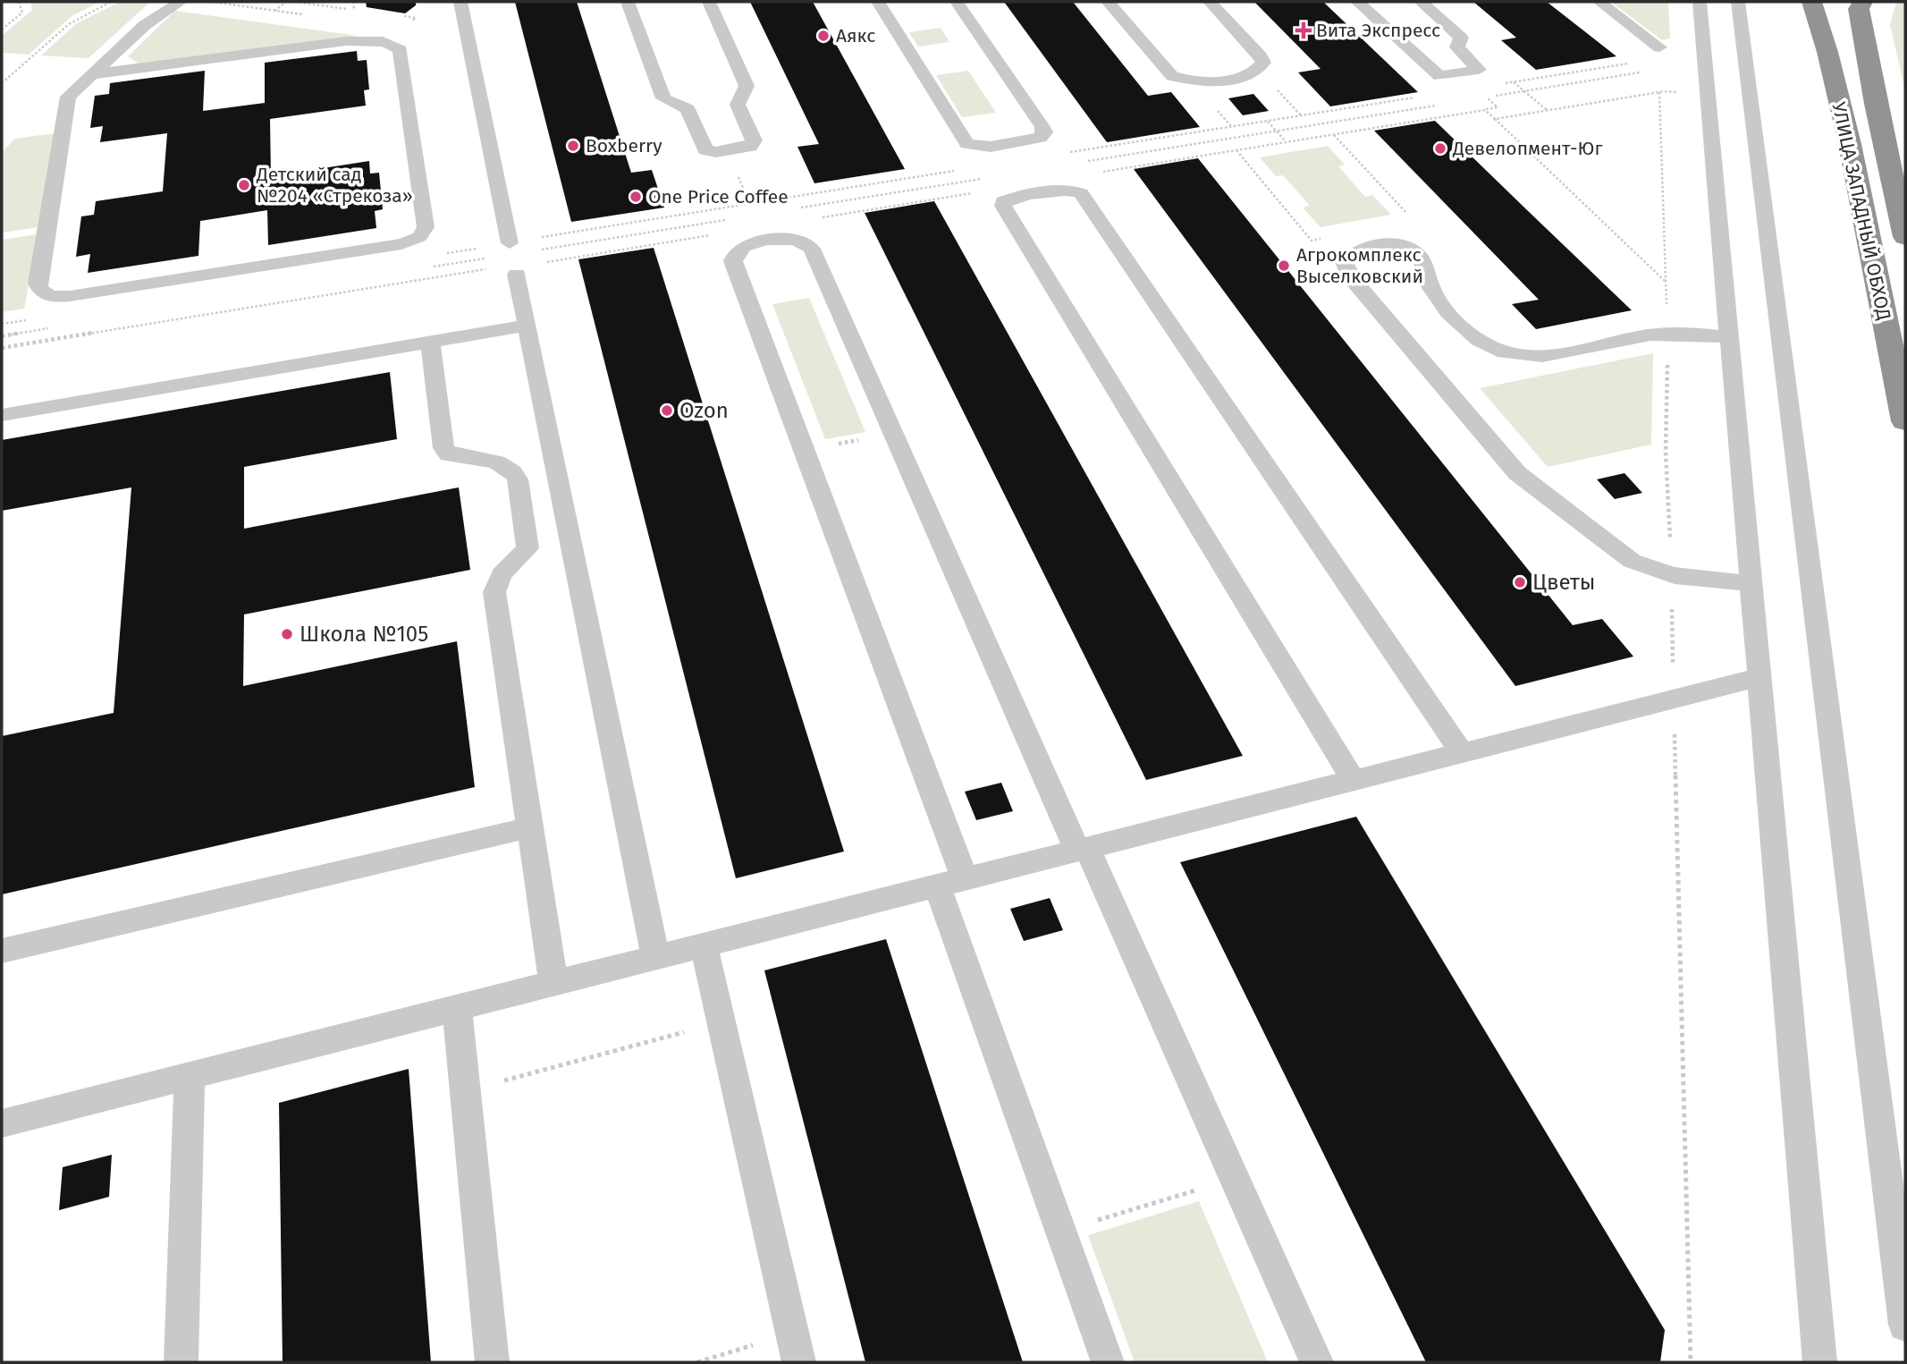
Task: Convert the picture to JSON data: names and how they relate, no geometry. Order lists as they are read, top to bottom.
{
  "streets": {
    "highway": ["УЛИЦА ЗАПАДНЫЙ ОБХОД"]
  },
  "places": {
    "health": ["Вита Экспресс"],
    "other": [
      "Аякс",
      "Boxberry",
      "Девелопмент-Юг",
      "Детский сад №204 «Стрекоза»",
      "One Price Coffee",
      "Агрокомплекс Выселковский",
      "Ozon",
      "Цветы",
      "Школа №105"
    ]
  }
}
